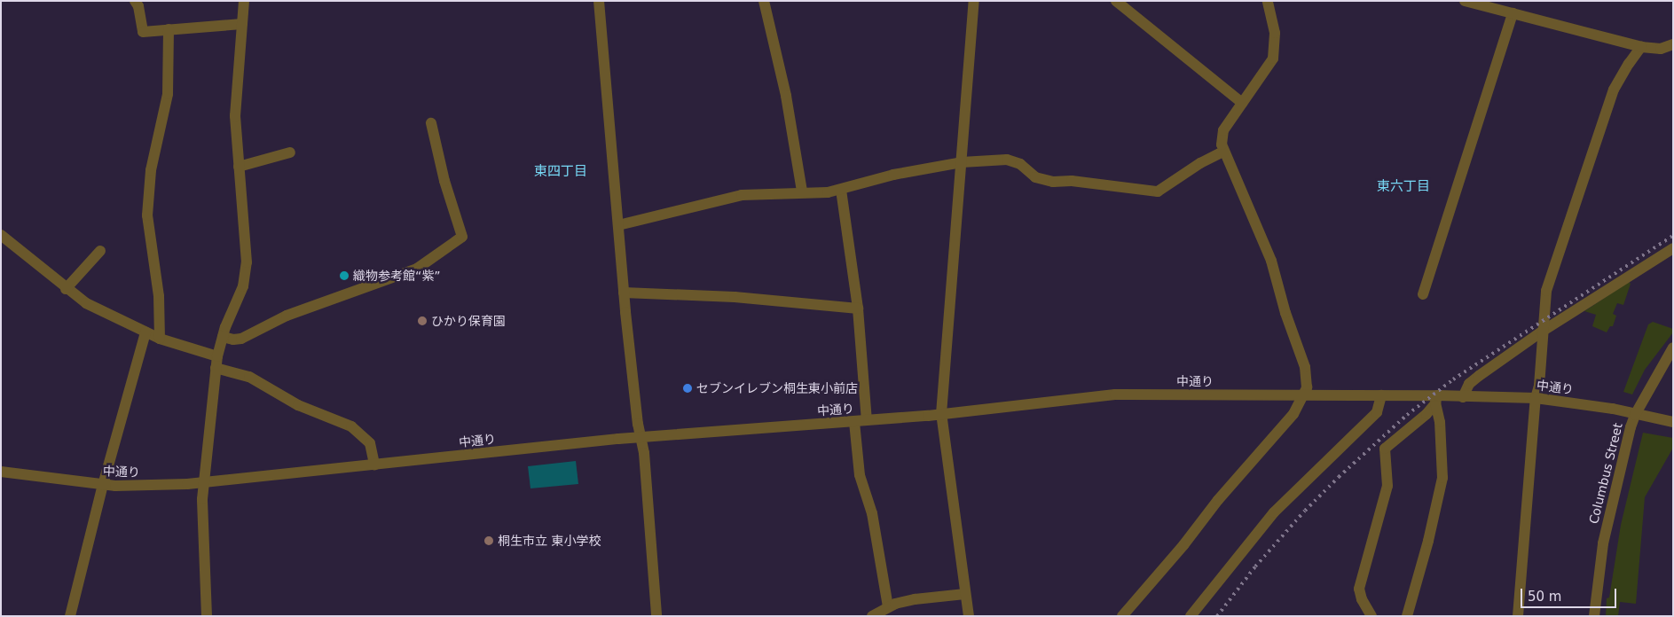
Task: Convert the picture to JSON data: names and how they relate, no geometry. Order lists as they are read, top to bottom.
{
  "streets": {
    "street": ["中通り", "Columbus Street"]
  },
  "crossings": [
    ["中通り", "Columbus Street"]
  ],
  "districts": ["東四丁目", "東六丁目"],
  "places": [
    "織物参考館“紫”",
    "ひかり保育園",
    "セブンイレブン桐生東小前店",
    "桐生市立 東小学校"
  ],
  "scale_bar": "50 m"
}
